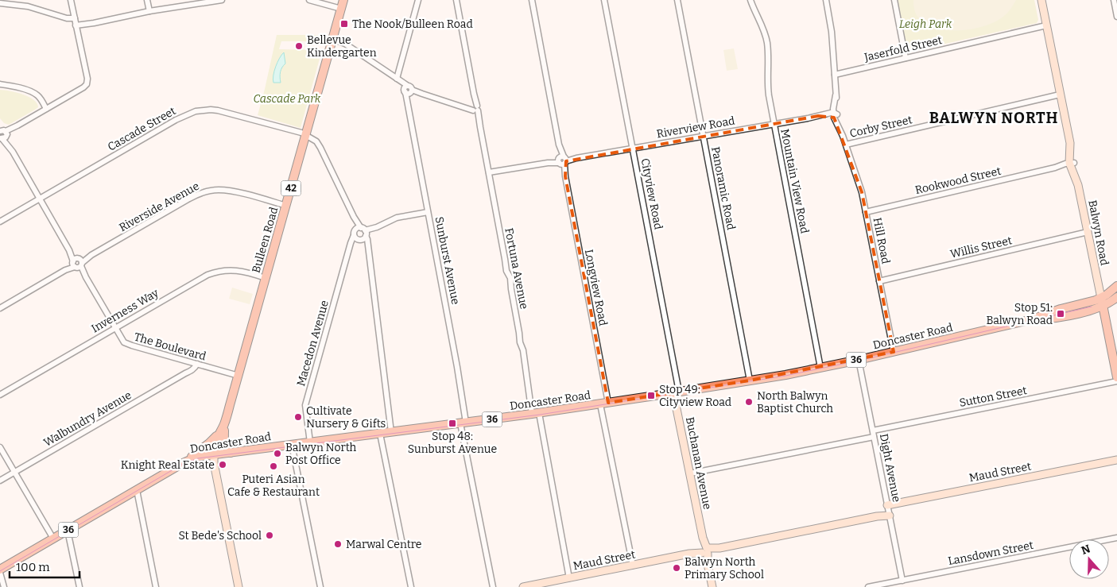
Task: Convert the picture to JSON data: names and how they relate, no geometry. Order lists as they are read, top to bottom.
{
  "streets": {
    "main road": [
      "42",
      "Balwyn Road",
      "Bulleen Road",
      "Doncaster Road",
      "36"
    ],
    "street": [
      "Jaserfold Street",
      "Corby Street",
      "Riverview Road",
      "Cascade Street",
      "Rookwood Street",
      "Mountain View Road",
      "Panoramic Road",
      "Cityview Road",
      "Riverside Avenue",
      "Hill Road",
      "Willis Street",
      "Sunburst Avenue",
      "Fortuna Avenue",
      "Longview Road",
      "Inverness Way",
      "Macedon Avenue",
      "The Boulevard",
      "Sutton Street",
      "Walbundry Avenue",
      "Buchanan Avenue",
      "Dight Avenue",
      "Maud Street",
      "Lansdown Street"
    ]
  },
  "crossings": [
    ["Jaserfold Street", "Balwyn Road"],
    ["Jaserfold Street", "Hill Road"],
    ["Corby Street", "Balwyn Road"],
    ["Corby Street", "Hill Road"],
    ["Riverview Road", "Mountain View Road"],
    ["Riverview Road", "Panoramic Road"],
    ["Riverview Road", "Cityview Road"],
    ["Riverview Road", "Hill Road"],
    ["Riverview Road", "Fortuna Avenue"],
    ["Riverview Road", "Longview Road"],
    ["Cascade Street", "Bulleen Road"],
    ["Cascade Street", "Macedon Avenue"],
    ["Cascade Street", "The Boulevard"],
    ["Rookwood Street", "Balwyn Road"],
    ["Rookwood Street", "Hill Road"],
    ["Mountain View Road", "Doncaster Road"],
    ["Panoramic Road", "Doncaster Road"],
    ["Cityview Road", "Doncaster Road"],
    ["Cityview Road", "Buchanan Avenue"],
    ["Riverside Avenue", "Bulleen Road"],
    ["Riverside Avenue", "The Boulevard"],
    ["Balwyn Road", "Willis Street"],
    ["Balwyn Road", "Doncaster Road"],
    ["Bulleen Road", "Inverness Way"],
    ["Bulleen Road", "Doncaster Road"],
    ["Bulleen Road", "Macedon Avenue"],
    ["Bulleen Road", "The Boulevard"],
    ["Hill Road", "Willis Street"],
    ["Hill Road", "Doncaster Road"],
    ["Sunburst Avenue", "Doncaster Road"],
    ["Fortuna Avenue", "Doncaster Road"],
    ["Fortuna Avenue", "Maud Street"],
    ["Longview Road", "Doncaster Road"],
    ["Longview Road", "Maud Street"],
    ["Inverness Way", "The Boulevard"],
    ["Doncaster Road", "Macedon Avenue"],
    ["Doncaster Road", "Buchanan Avenue"],
    ["Doncaster Road", "Dight Avenue"],
    ["The Boulevard", "Walbundry Avenue"],
    ["Sutton Street", "Dight Avenue"],
    ["Buchanan Avenue", "Maud Street"],
    ["Dight Avenue", "Maud Street"],
    ["Dight Avenue", "Lansdown Street"]
  ],
  "districts": ["BALWYN NORTH"],
  "parks": ["Leigh Park", "Cascade Park"],
  "places": {
    "transit": [
      "The Nook/Bulleen Road",
      "Stop 51: Balwyn Road",
      "Stop 49: Cityview Road",
      "Stop 48: Sunburst Avenue"
    ],
    "other": [
      "Bellevue Kindergarten",
      "North Balwyn Baptist Church",
      "Cultivate Nursery & Gifts",
      "Balwyn North Post Office",
      "Knight Real Estate",
      "Puteri Asian Cafe & Restaurant",
      "St Bede's School",
      "Marwal Centre",
      "Balwyn North Primary School"
    ]
  },
  "scale_bar": "100 m",
  "north": "top"
}
